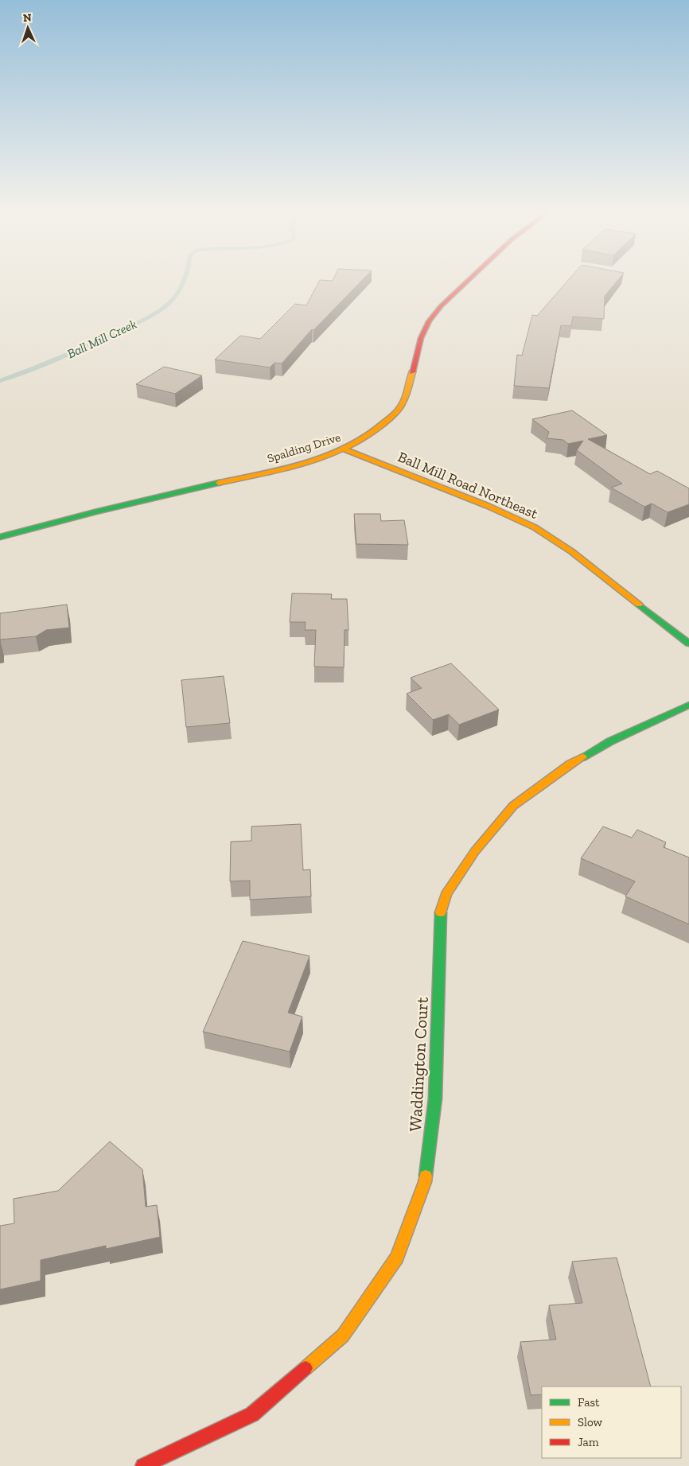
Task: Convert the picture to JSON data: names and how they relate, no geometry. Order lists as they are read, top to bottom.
{
  "streets": {
    "street": ["Spalding Drive", "Ball Mill Road Northeast", "Waddington Court"]
  },
  "crossings": [
    ["Spalding Drive", "Ball Mill Road Northeast"]
  ],
  "water": ["Ball Mill Creek"],
  "legend": ["Fast", "Slow", "Jam"],
  "north": "top"
}
